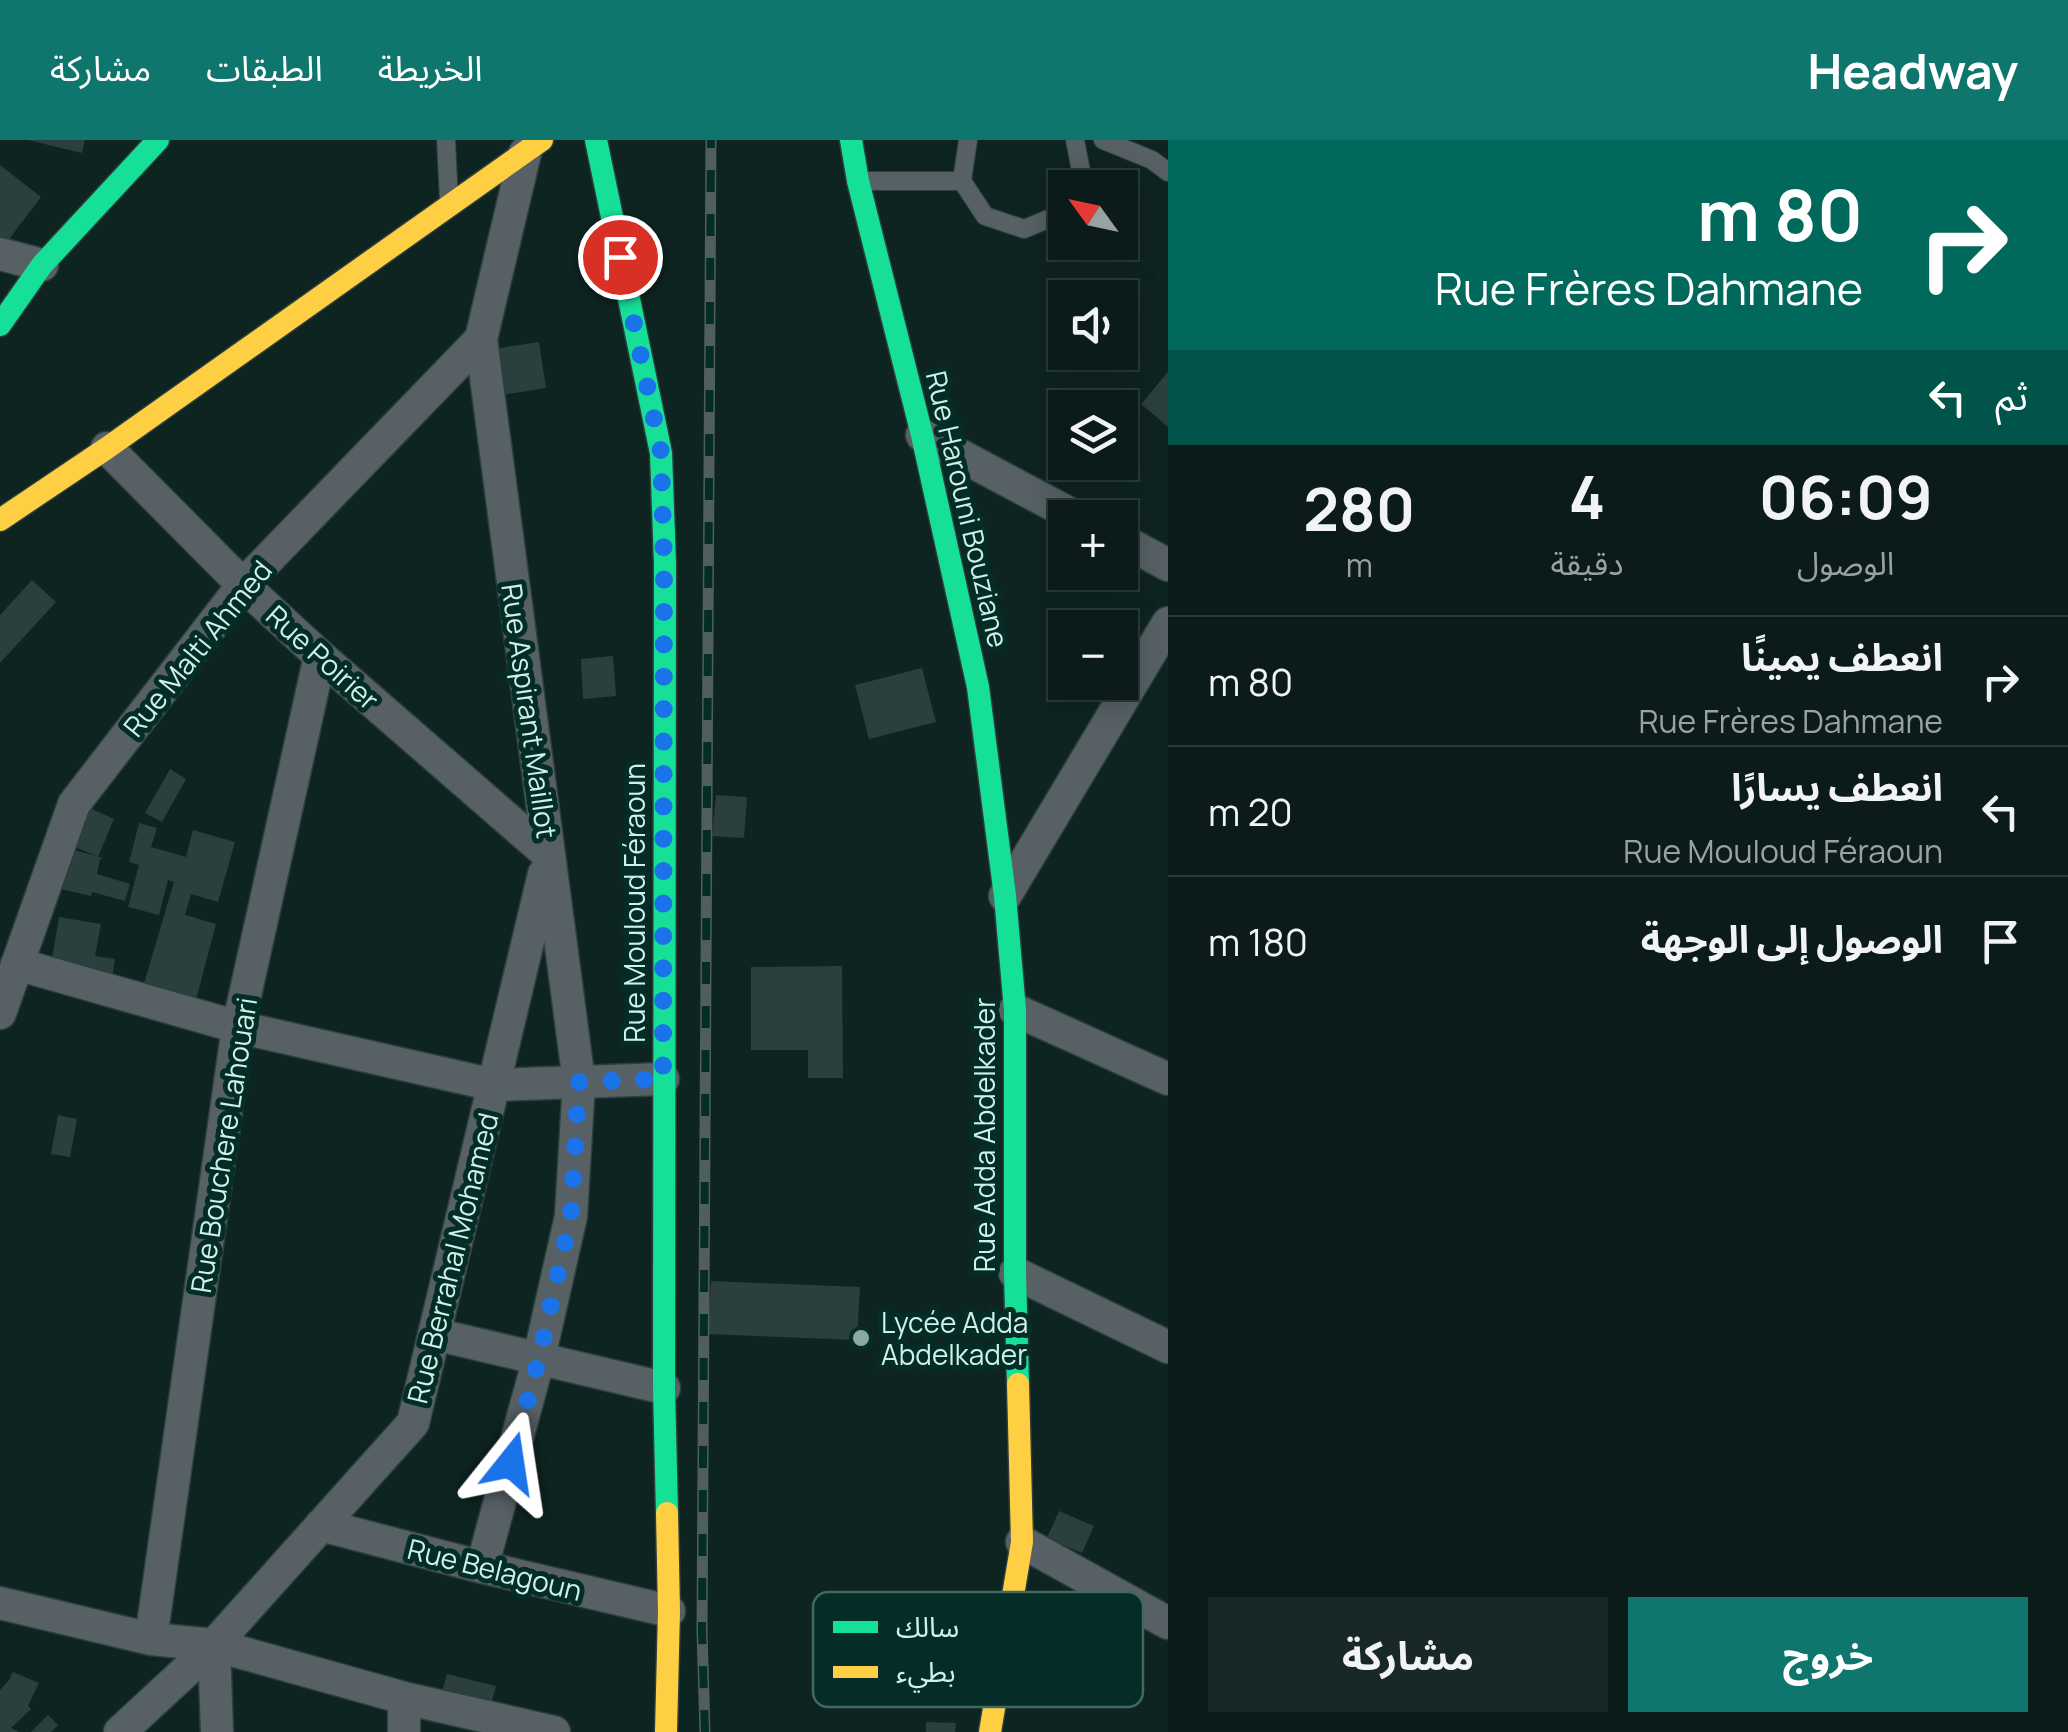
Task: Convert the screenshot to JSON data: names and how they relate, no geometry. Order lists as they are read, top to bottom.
{
  "streets": {
    "main road": ["Rue Harouni Bouziane", "Rue Mouloud Féraoun", "Rue Adda Abdelkader"],
    "street": [
      "Rue Malti Ahmed",
      "Rue Poirier",
      "Rue Aspirant Maillot",
      "Rue Bouchere Lahouari",
      "Rue Berrahal Mohamed",
      "Rue Belagoun"
    ]
  },
  "crossings": [
    ["Rue Harouni Bouziane", "Rue Adda Abdelkader"],
    ["Rue Malti Ahmed", "Rue Poirier"],
    ["Rue Malti Ahmed", "Rue Aspirant Maillot"],
    ["Rue Poirier", "Rue Aspirant Maillot"],
    ["Rue Poirier", "Rue Bouchere Lahouari"],
    ["Rue Poirier", "Rue Berrahal Mohamed"],
    ["Rue Aspirant Maillot", "Rue Berrahal Mohamed"],
    ["Rue Aspirant Maillot", "Rue Belagoun"],
    ["Rue Mouloud Féraoun", "Rue Belagoun"],
    ["Rue Berrahal Mohamed", "Rue Belagoun"]
  ],
  "places": ["Lycée Adda Abdelkader"],
  "legend": ["سالك", "بطيء"],
  "north": "top left",
  "page": {
    "header": "Headway",
    "nav": ["الخريطة", "الطبقات", "مشاركة"],
    "turn": ["80 m", "Rue Frères Dahmane"],
    "map_buttons": ["+", "−"],
    "then": "ثم",
    "eta": [
      "06:09",
      "الوصول",
      "4",
      "دقيقة",
      "280",
      "m"
    ],
    "list": [
      {
        "name": "انعطف يمينًا",
        "note": "Rue Frères Dahmane",
        "value": "80 m"
      },
      {
        "name": "انعطف يسارًا",
        "note": "Rue Mouloud Féraoun",
        "value": "20 m"
      },
      {
        "name": "الوصول إلى الوجهة",
        "value": "180 m"
      }
    ],
    "buttons": ["خروج", "مشاركة"]
  }
}
